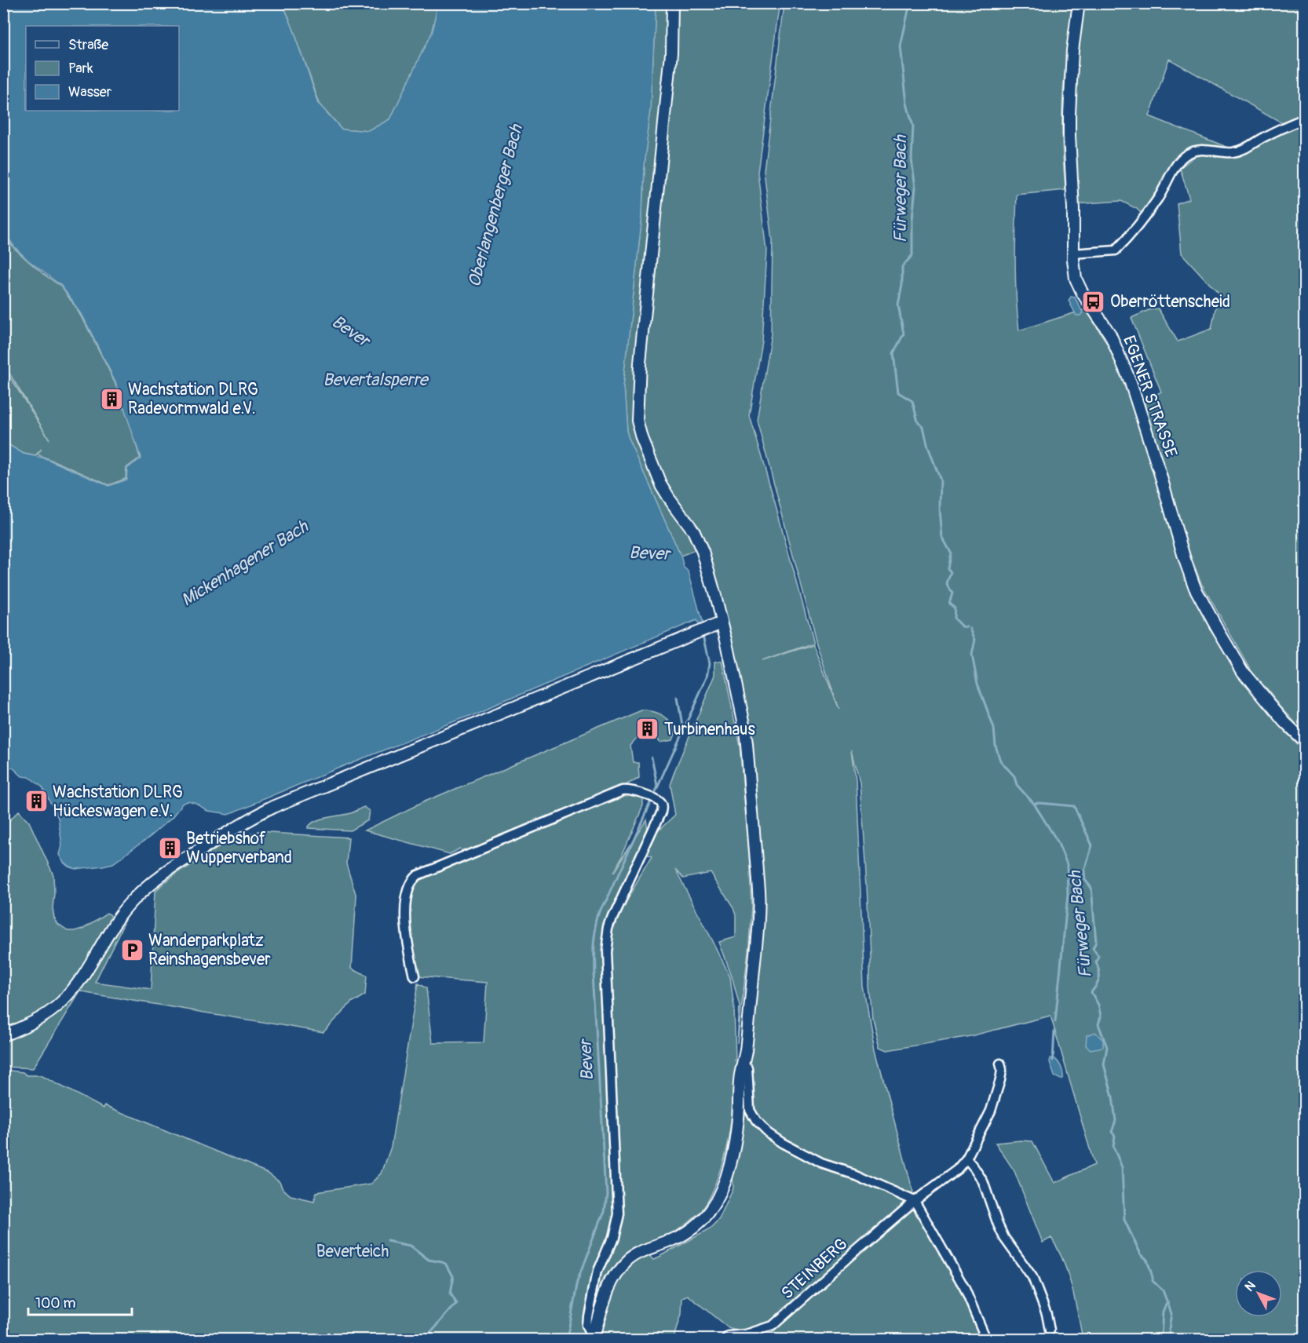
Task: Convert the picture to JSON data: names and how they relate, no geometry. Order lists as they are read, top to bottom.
{
  "streets": {
    "street": ["EGENER STRASSE", "STEINBERG"]
  },
  "water": [
    "Fürweger Bach",
    "Oberlangenberger Bach",
    "Bever",
    "Bevertalsperre",
    "Mickenhagener Bach"
  ],
  "parks": ["Beverteich"],
  "places": {
    "bus stop": ["Oberröttenscheid"],
    "building": [
      "Wachstation DLRG Radevormwald e.V.",
      "Turbinenhaus",
      "Wachstation DLRG Hückeswagen e.V.",
      "Betriebshof Wupperverband"
    ],
    "parking": ["Wanderparkplatz Reinshagensbever"]
  },
  "legend": ["Straße", "Park", "Wasser"],
  "scale_bar": "100 m",
  "north": "top left"
}
